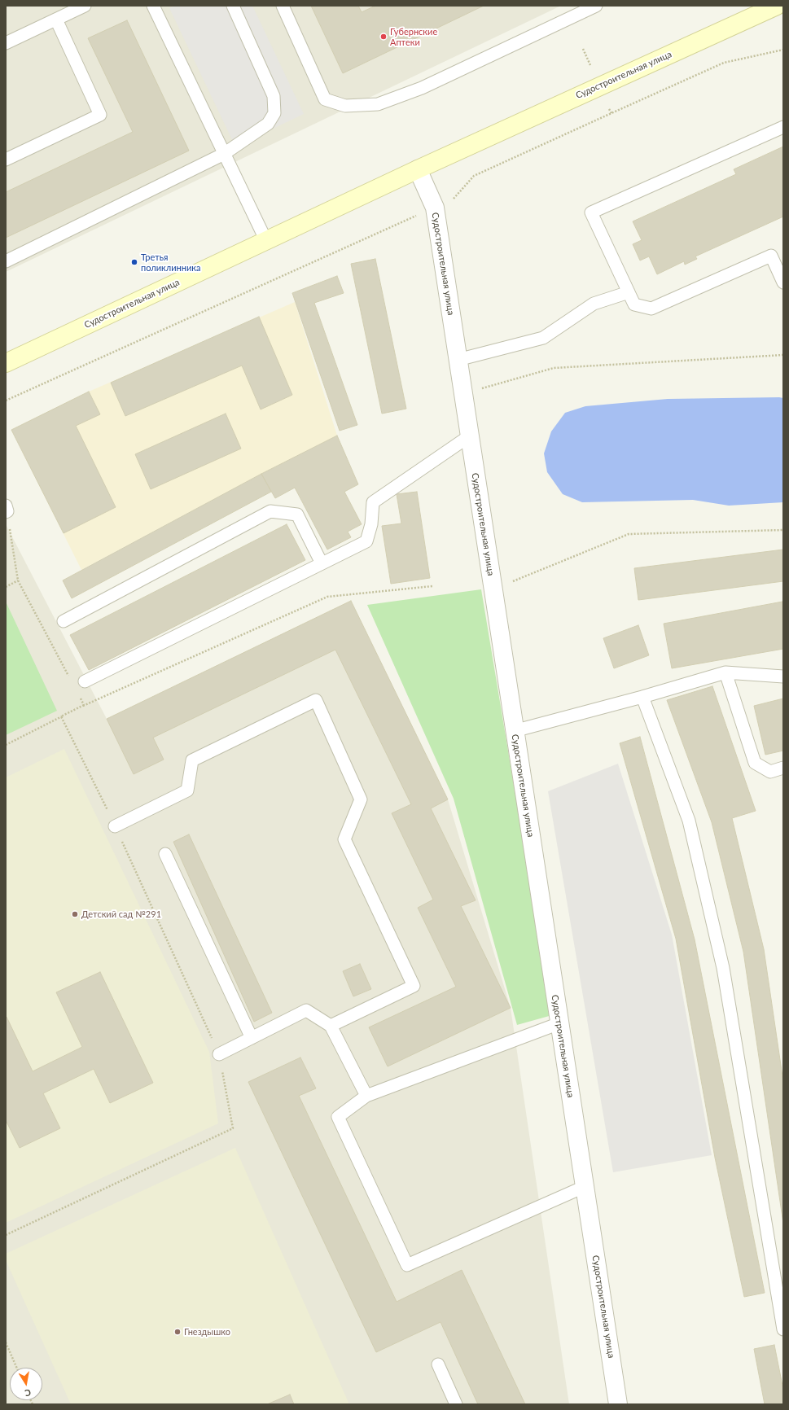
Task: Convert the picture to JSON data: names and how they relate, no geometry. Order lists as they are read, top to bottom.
{
  "streets": {
    "main road": ["Судостроительная улица"]
  },
  "places": [
    "Губернские Аптеки",
    "Третья поликлинника",
    "Детский сад №291",
    "Гнездышко"
  ],
  "north": "bottom"
}
